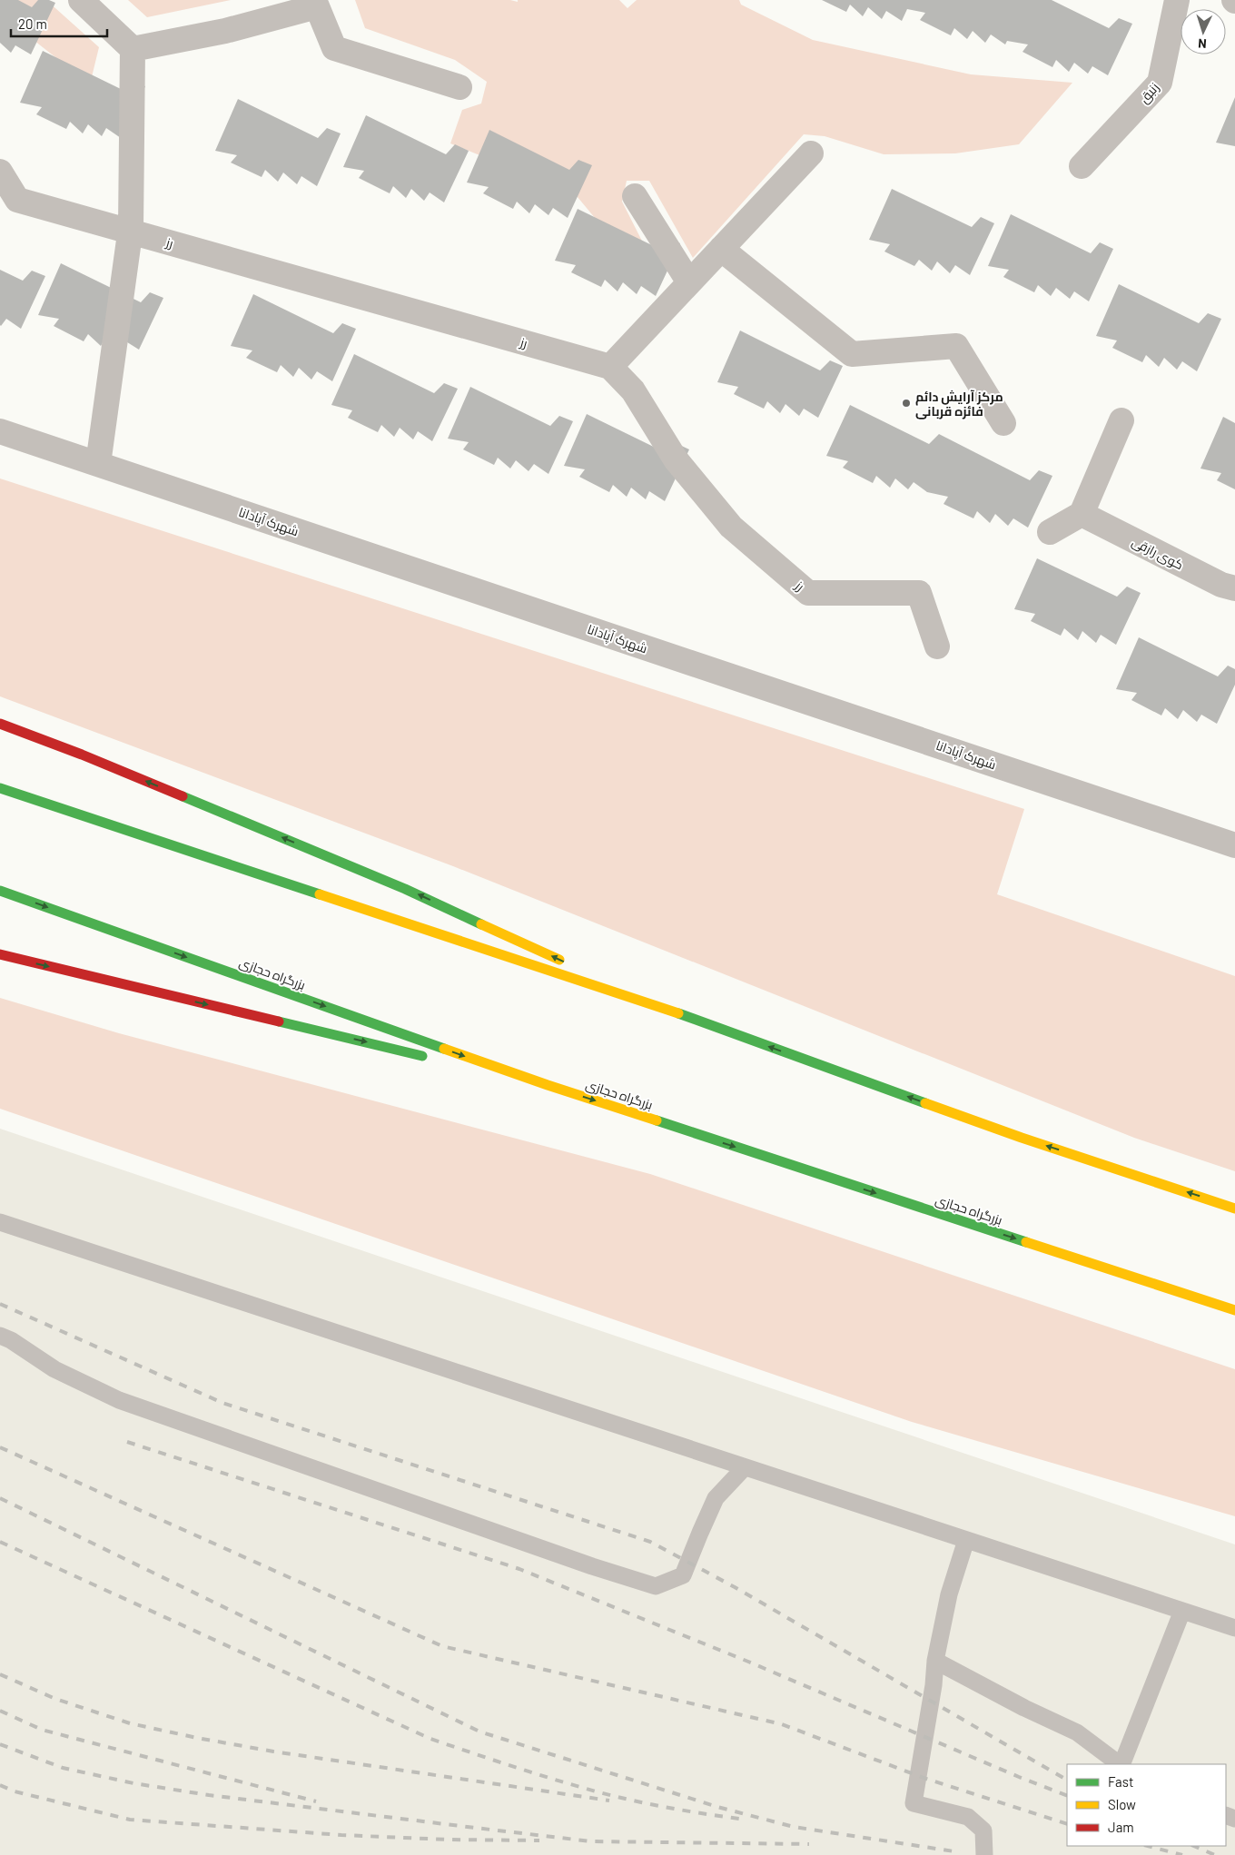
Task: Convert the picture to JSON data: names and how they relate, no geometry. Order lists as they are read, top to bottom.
{
  "streets": {
    "highway": ["بزرگراه حجازی"],
    "street": [
      "زنبق",
      "رز",
      "شهرک آپادانا",
      "کوی رازقی"
    ]
  },
  "places": ["مرکز آرایش دائم فائزه قربانی"],
  "legend": ["Fast", "Slow", "Jam"],
  "scale_bar": "20 m",
  "north": "bottom"
}
